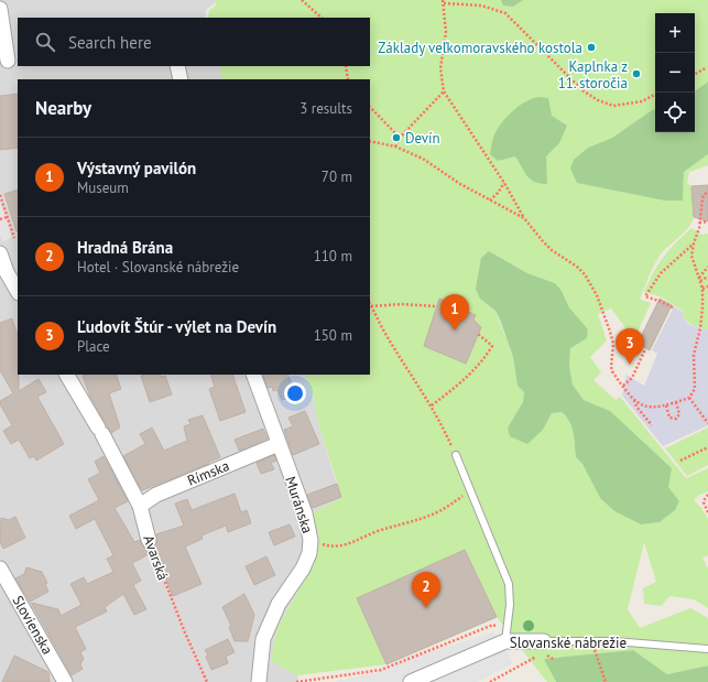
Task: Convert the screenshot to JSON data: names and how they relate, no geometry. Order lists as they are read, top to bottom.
{
  "streets": {
    "street": [
      "Rímska",
      "Muránska",
      "Avarská",
      "Slovienska",
      "Slovanské nábrežie"
    ]
  },
  "crossings": [
    ["Rímska", "Muránska"],
    ["Rímska", "Avarská"]
  ],
  "places": ["Základy veľkomoravského kostola", "Kaplnka z 11. storočia", "Devín"],
  "page": {
    "map_buttons": ["+", "−"],
    "search": "Search here",
    "heading": ["Nearby", "3 results"],
    "list": [
      {
        "mark": "1",
        "name": "Výstavný pavilón",
        "note": "Museum",
        "value": "70 m"
      },
      {
        "mark": "2",
        "name": "Hradná Brána",
        "note": "Hotel · Slovanské nábrežie",
        "value": "110 m"
      },
      {
        "mark": "3",
        "name": "Ľudovít Štúr - výlet na Devín",
        "note": "Place",
        "value": "150 m"
      }
    ],
    "pins": ["1", "3", "2"]
  }
}
